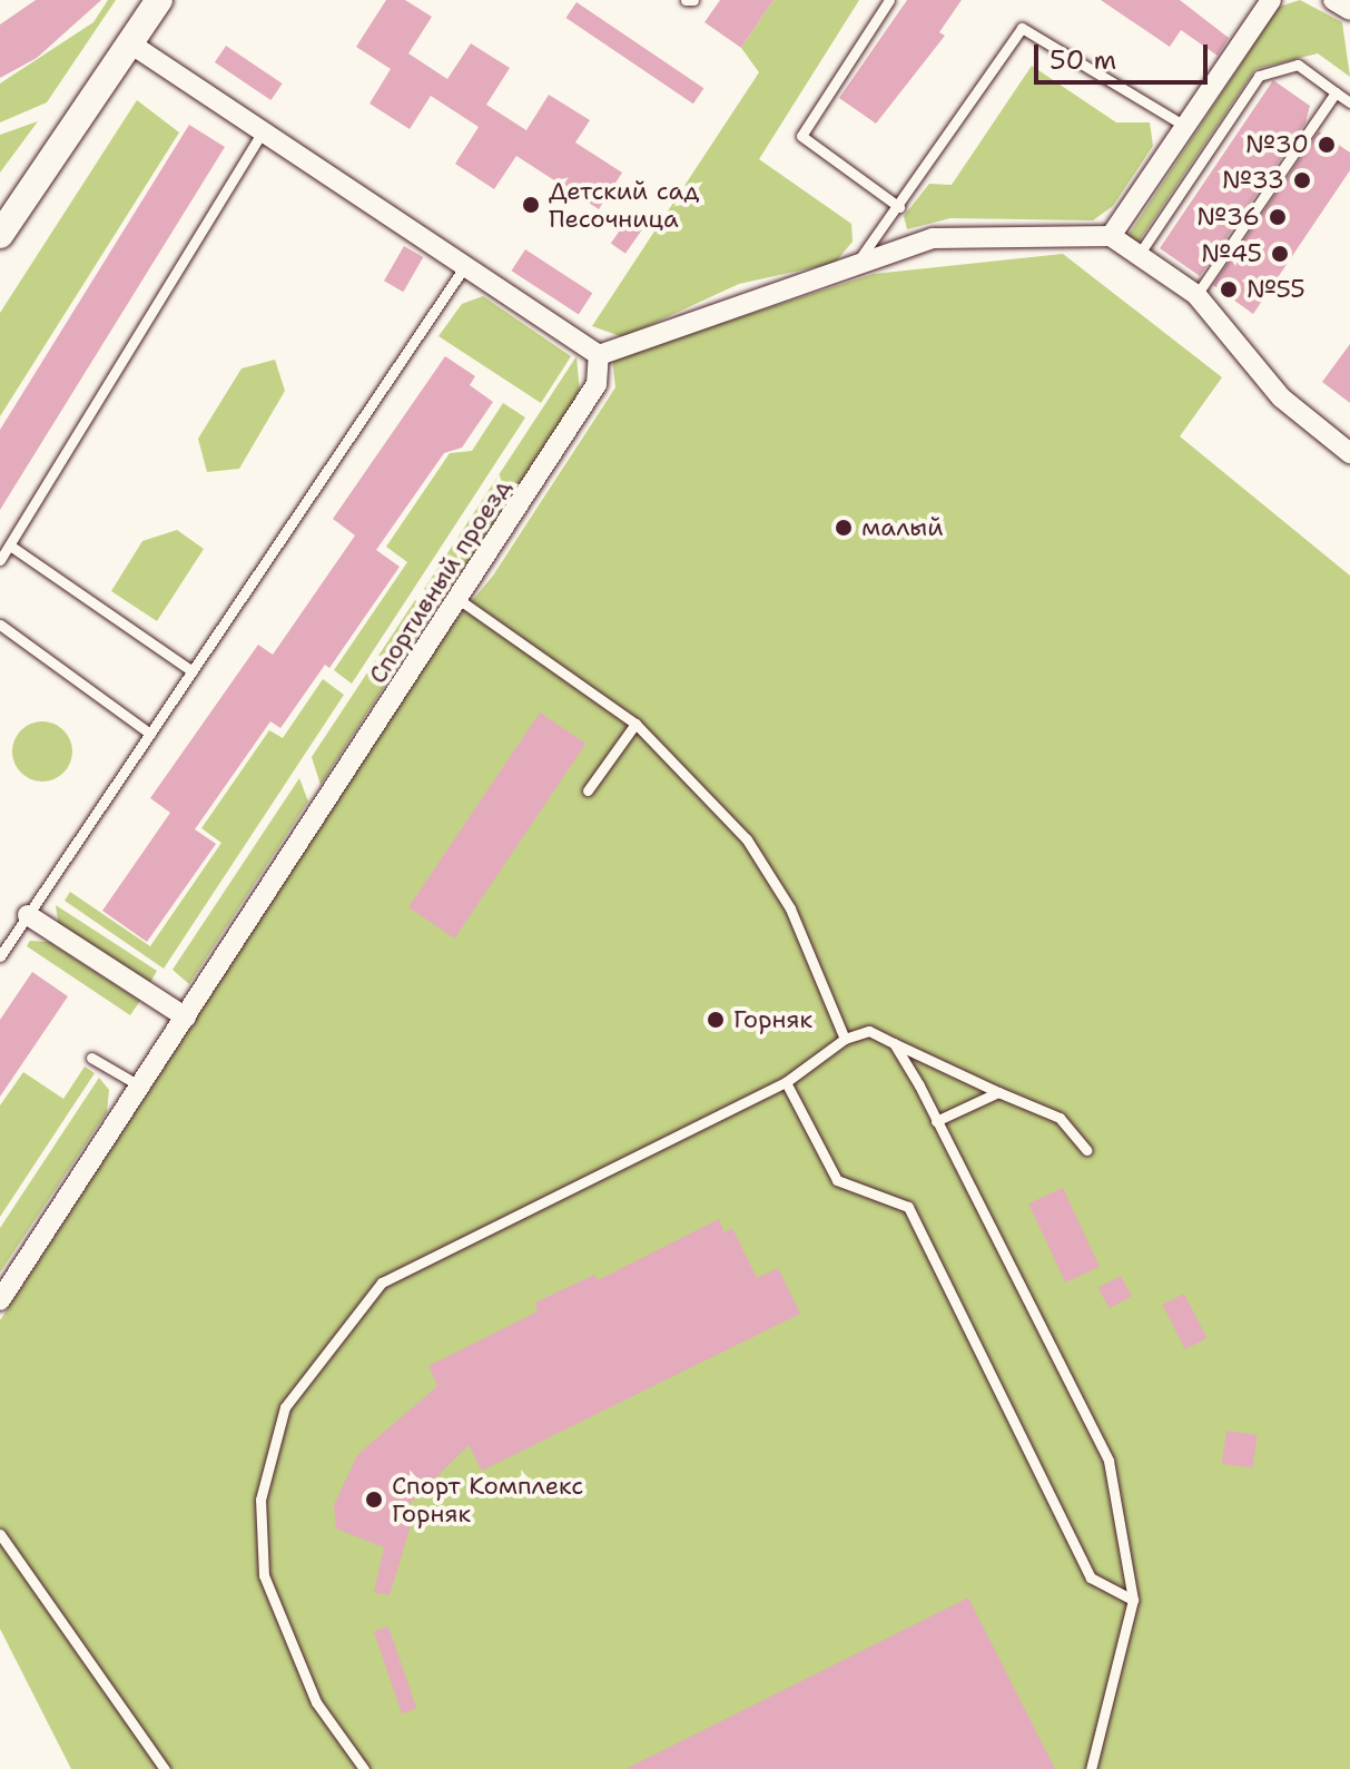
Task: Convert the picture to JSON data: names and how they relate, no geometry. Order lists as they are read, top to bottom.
{
  "streets": {
    "street": ["Спортивный проезд"]
  },
  "places": [
    "№30",
    "№33",
    "Детский сад Песочница",
    "№36",
    "№45",
    "№55",
    "малый",
    "Горняк",
    "Спорт Комплекс Горняк"
  ],
  "scale_bar": "50 m"
}
